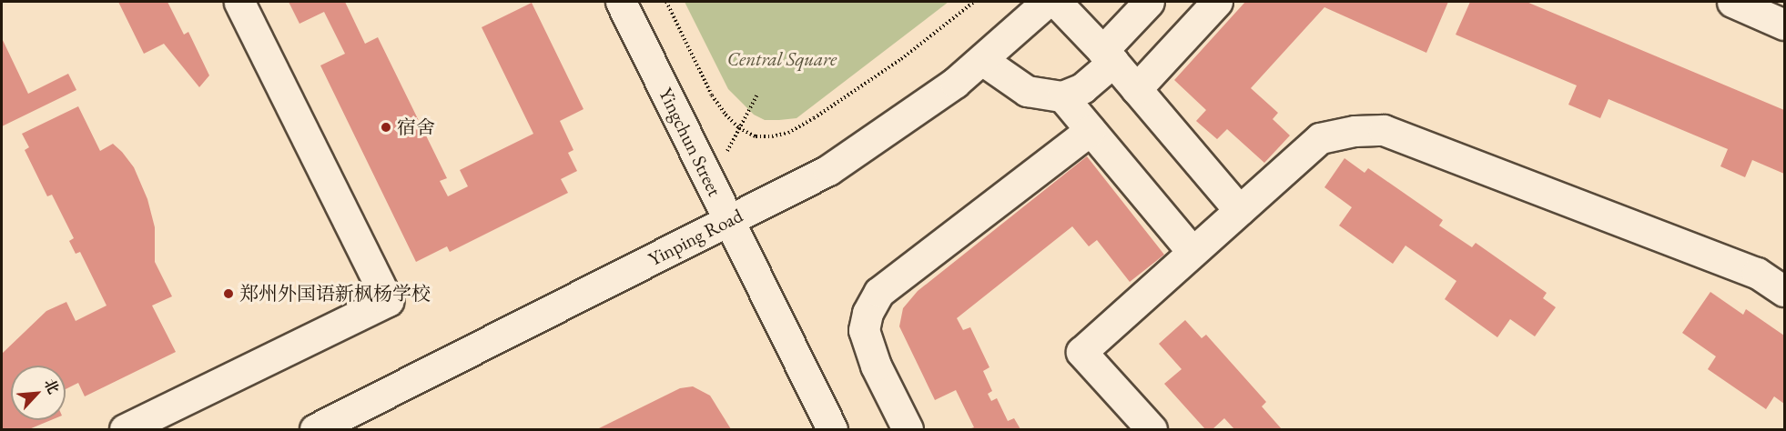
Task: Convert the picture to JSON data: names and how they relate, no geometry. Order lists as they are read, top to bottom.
{
  "streets": {
    "street": ["Yingchun Street", "Yinping Road"]
  },
  "crossings": [
    ["Yingchun Street", "Yinping Road"]
  ],
  "parks": ["Central Square"],
  "places": ["宿舍", "郑州外国语新枫杨学校"],
  "north": "top right"
}
